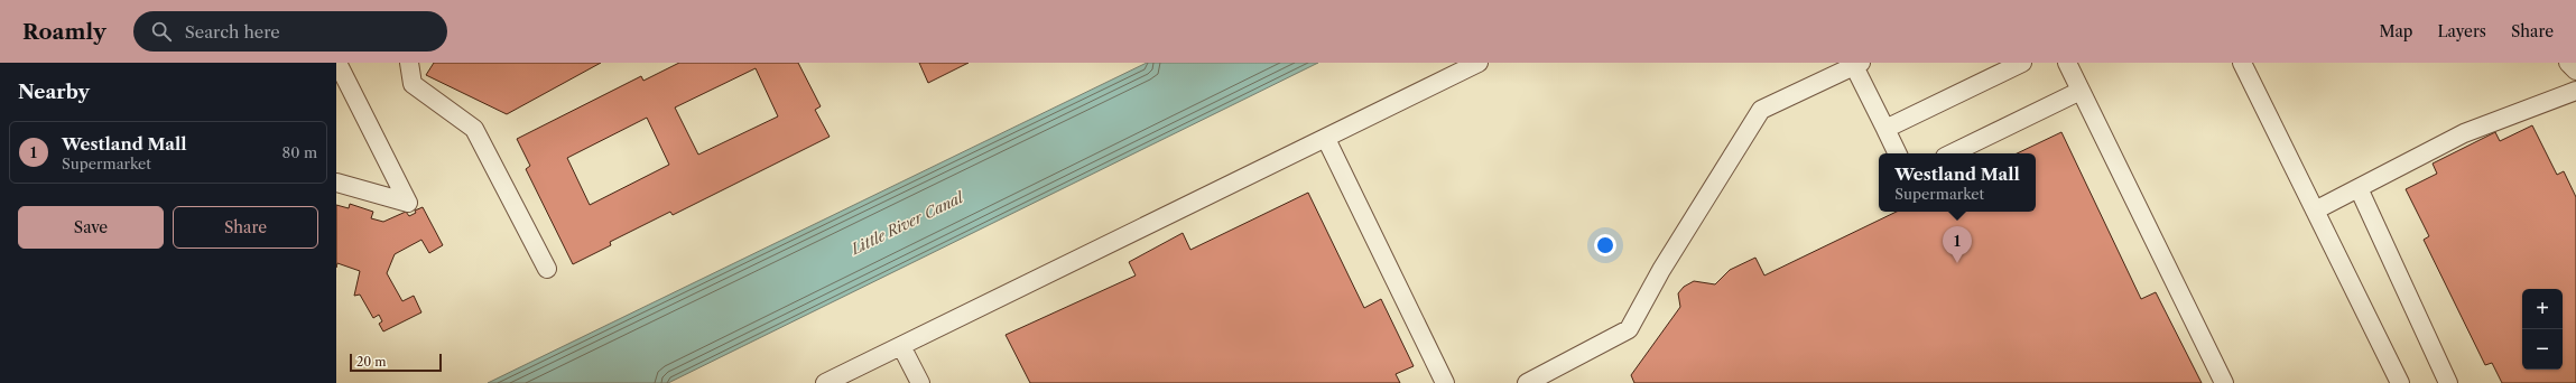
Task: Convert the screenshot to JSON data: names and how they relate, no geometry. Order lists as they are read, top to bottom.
{
  "water": ["Little River Canal"],
  "scale_bar": "20 m",
  "page": {
    "header": "Roamly",
    "search": "Search here",
    "nav": ["Map", "Layers", "Share"],
    "heading": "Nearby",
    "list": [
      {
        "mark": "1",
        "name": "Westland Mall",
        "note": "Supermarket",
        "value": "80 m"
      }
    ],
    "popup": ["Westland Mall", "Supermarket"],
    "buttons": ["Save", "Share"],
    "pins": "1",
    "map_buttons": ["+", "−"],
    "scale": "20 m"
  }
}
